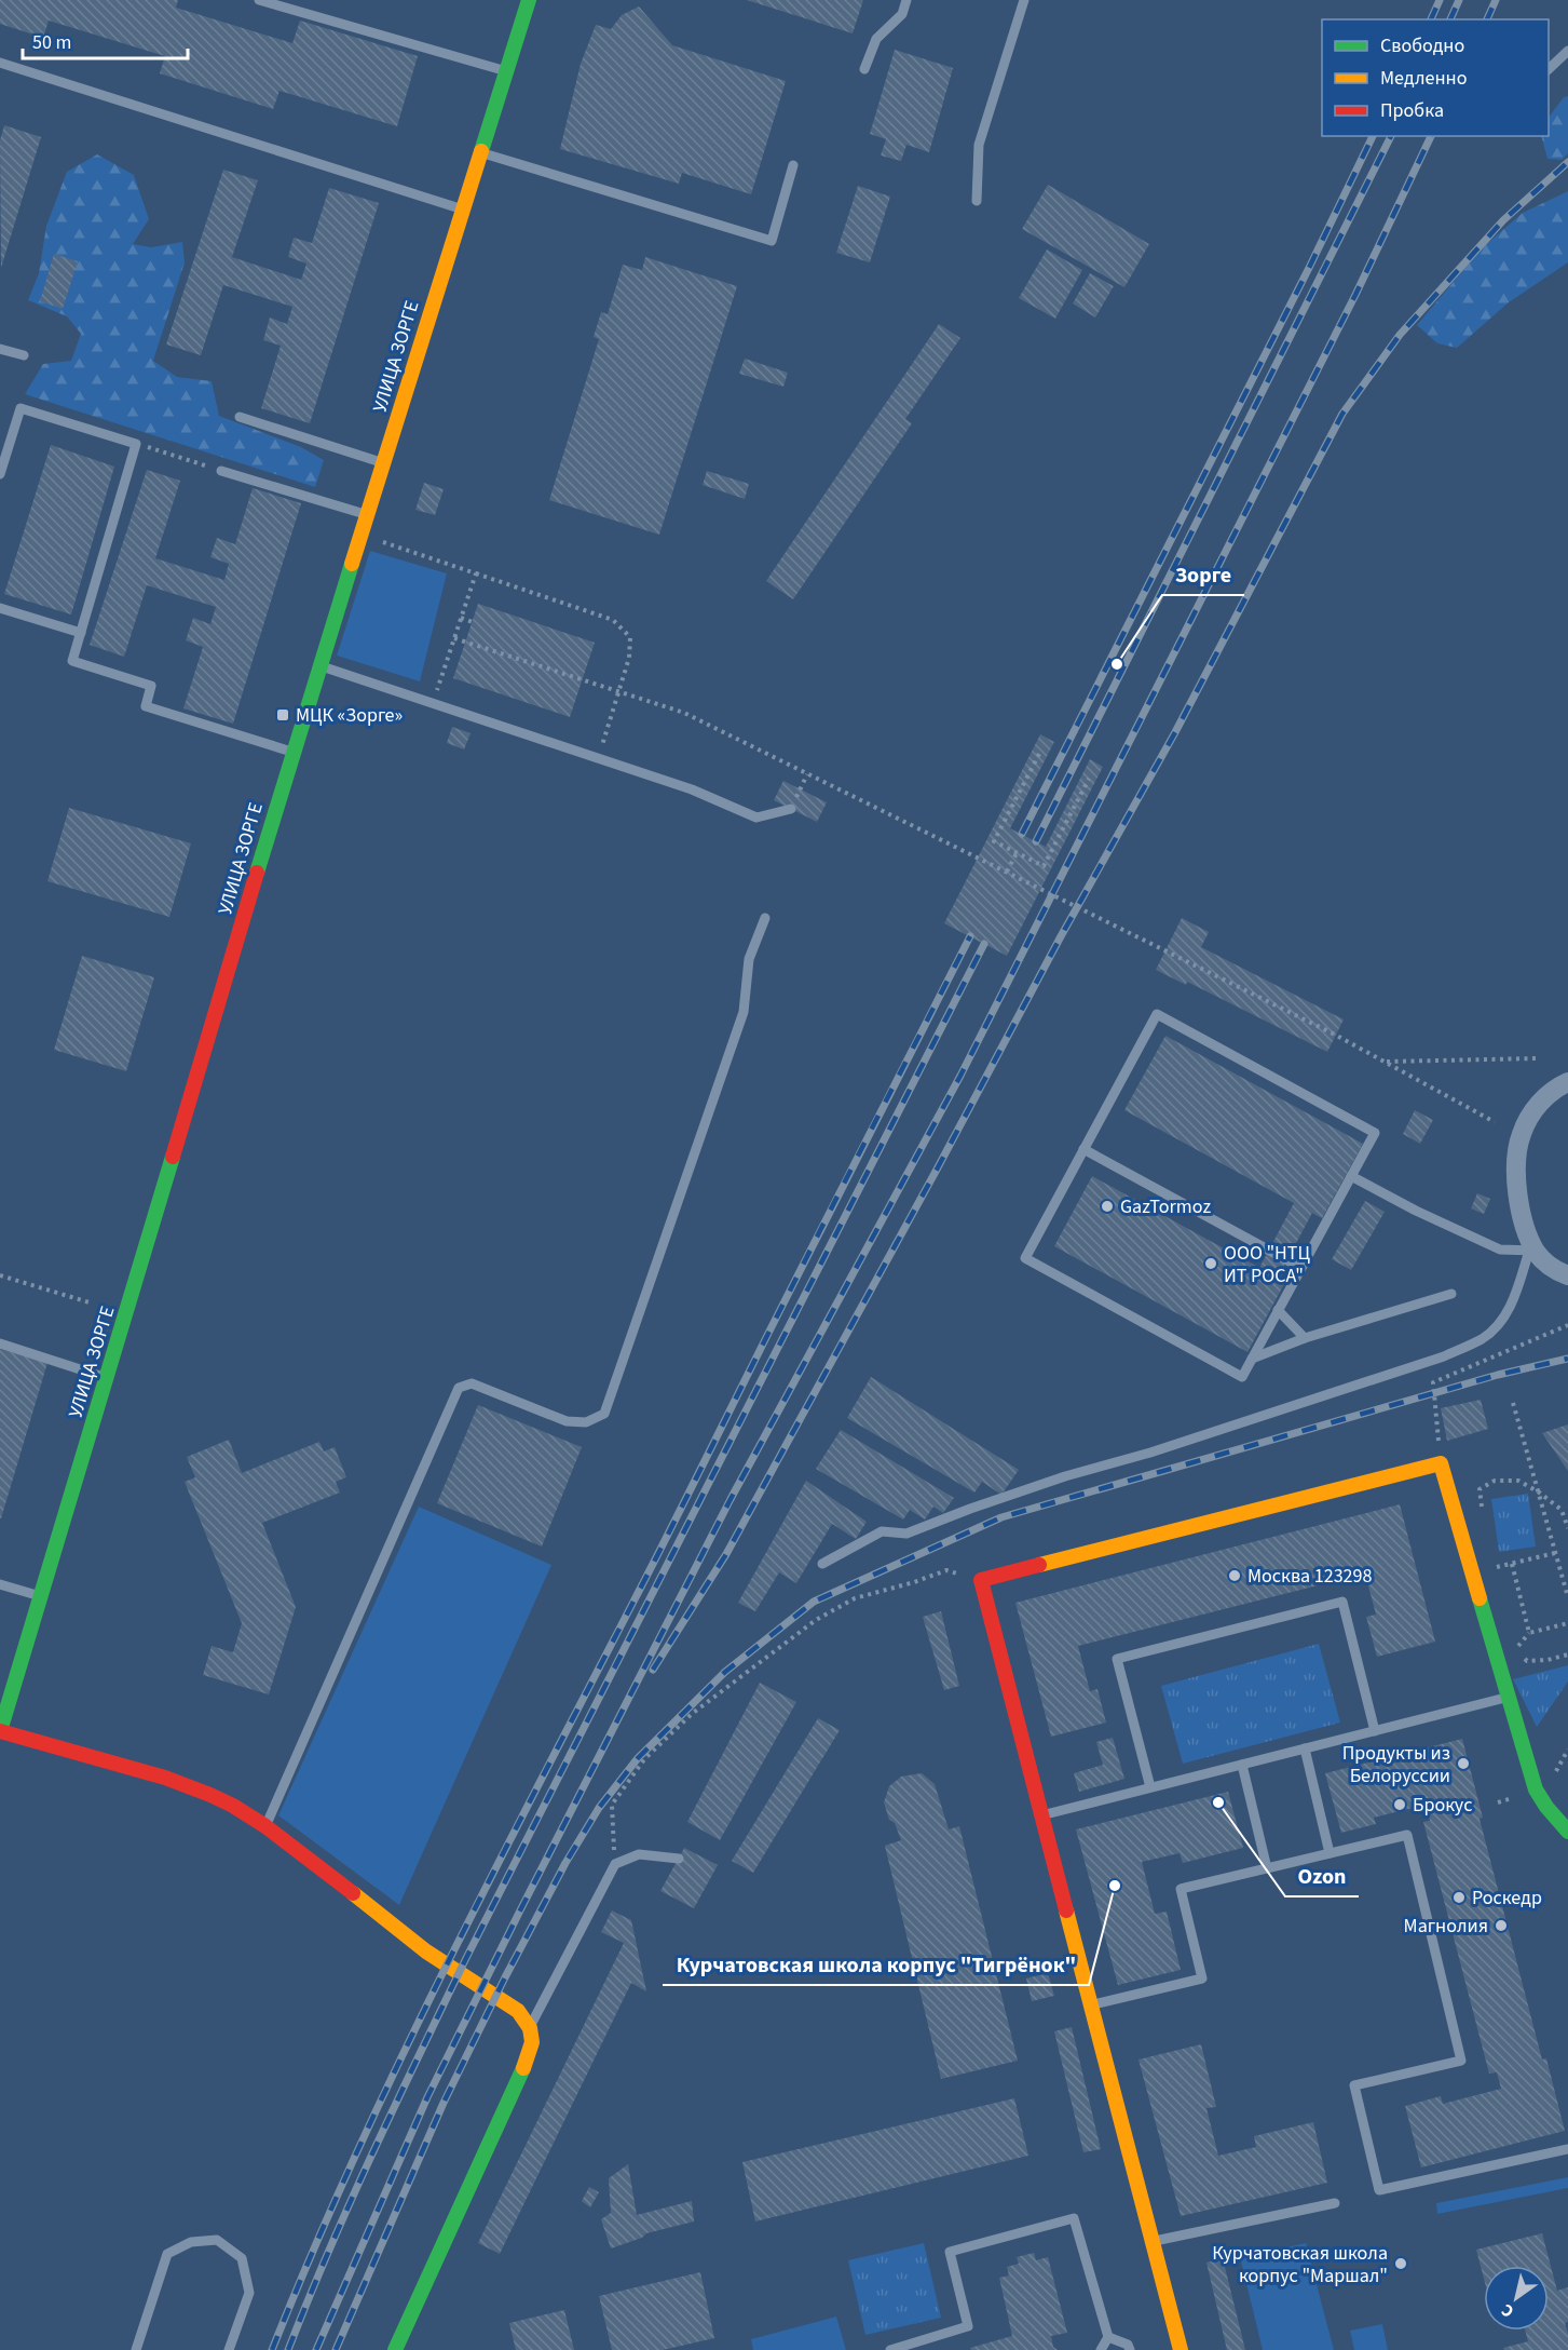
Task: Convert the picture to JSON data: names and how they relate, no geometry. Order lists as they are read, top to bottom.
{
  "streets": {
    "street": ["УЛИЦА ЗОРГЕ"]
  },
  "places": {
    "other": [
      "Зорге",
      "GazTormoz",
      "ООО \"НТЦ ИТ РОСА\"",
      "Москва 123298",
      "Продукты из Белоруссии",
      "Ozon",
      "Брокус",
      "Курчатовская школа корпус \"Тигрёнок\"",
      "Роскедр",
      "Магнолия",
      "Курчатовская школа корпус \"Маршал\""
    ],
    "transit": ["МЦК «Зорге»"]
  },
  "legend": ["Свободно", "Медленно", "Пробка"],
  "scale_bar": "50 m",
  "north": "bottom left"
}
